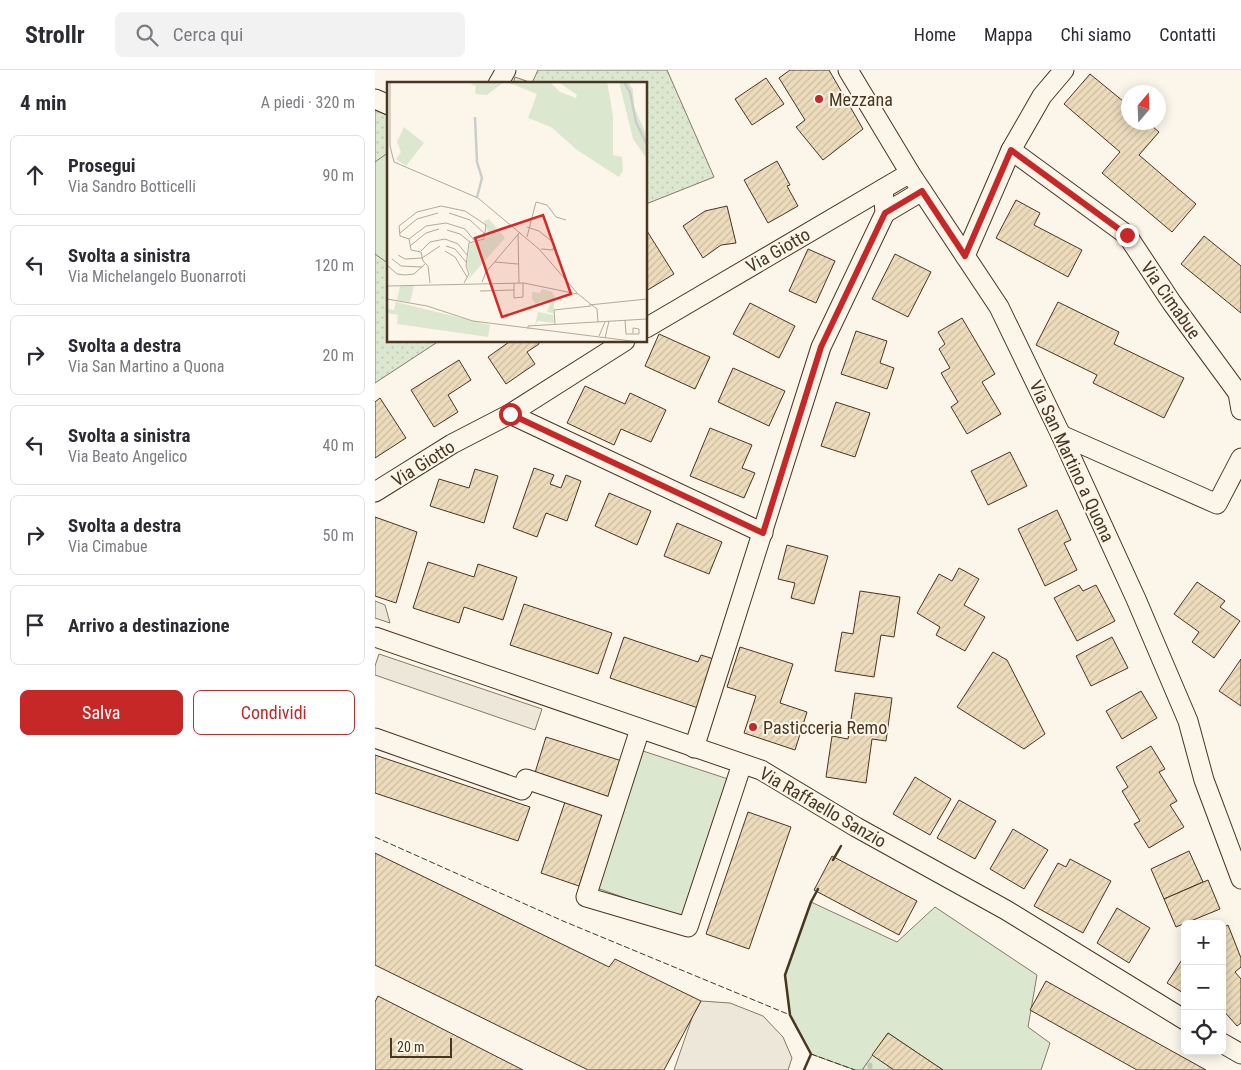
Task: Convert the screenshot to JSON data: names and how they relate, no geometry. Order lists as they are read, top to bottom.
{
  "streets": {
    "street": [
      "Via Giotto",
      "Via Cimabue",
      "Via San Martino a Quona",
      "Via Raffaello Sanzio"
    ]
  },
  "crossings": [
    ["Via Giotto", "Via San Martino a Quona"]
  ],
  "places": ["Mezzana", "Pasticceria Remo"],
  "scale_bar": "20 m",
  "north": "top",
  "page": {
    "header": "Strollr",
    "search": "Cerca qui",
    "nav": [
      "Home",
      "Mappa",
      "Chi siamo",
      "Contatti"
    ],
    "heading": ["4 min", "A piedi · 320 m"],
    "list": [
      ["Prosegui", "Via Sandro Botticelli", "90 m"],
      ["Svolta a sinistra", "Via Michelangelo Buonarroti", "120 m"],
      ["Svolta a destra", "Via San Martino a Quona", "20 m"],
      ["Svolta a sinistra", "Via Beato Angelico", "40 m"],
      ["Svolta a destra", "Via Cimabue", "50 m"],
      "Arrivo a destinazione"
    ],
    "buttons": ["Salva", "Condividi"],
    "map_buttons": ["+", "−"],
    "scale": "20 m"
  }
}
